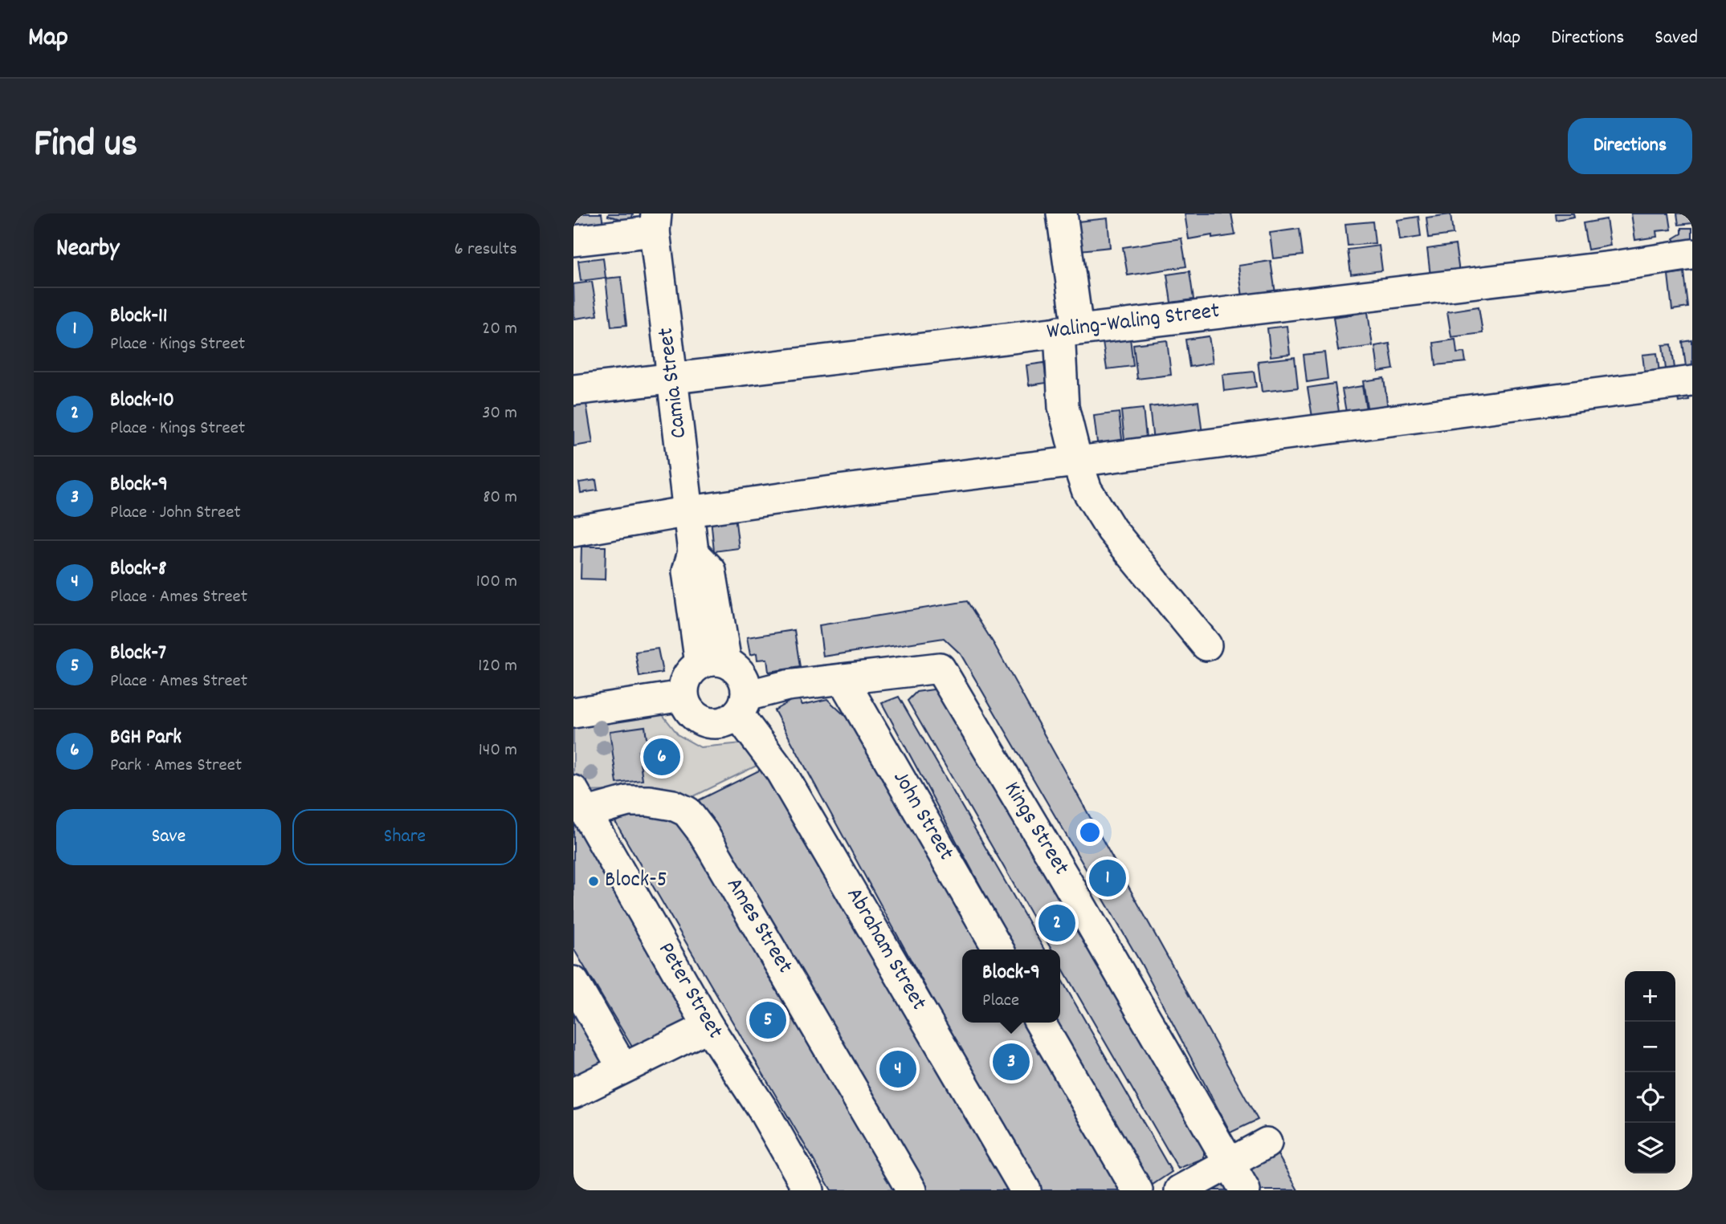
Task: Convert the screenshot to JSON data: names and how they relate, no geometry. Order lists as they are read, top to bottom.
{
  "streets": {
    "street": [
      "Waling-Waling Street",
      "Camia Street",
      "John Street",
      "Kings Street",
      "Ames Street",
      "Abraham Street",
      "Peter Street"
    ]
  },
  "crossings": [
    ["Waling-Waling Street", "Camia Street"],
    ["Camia Street", "Kings Street"],
    ["Camia Street", "Abraham Street"],
    ["John Street", "Kings Street"],
    ["Kings Street", "Abraham Street"],
    ["Ames Street", "Peter Street"]
  ],
  "places": ["Block-5"],
  "page": {
    "header": "Map",
    "nav": ["Map", "Directions", "Saved"],
    "title": "Find us",
    "buttons": [
      "Directions",
      ["Save", "Share"]
    ],
    "heading": ["Nearby", "6 results"],
    "list": [
      {
        "mark": "1",
        "name": "Block-11",
        "note": "Place · Kings Street",
        "value": "20 m"
      },
      {
        "mark": "2",
        "name": "Block-10",
        "note": "Place · Kings Street",
        "value": "30 m"
      },
      {
        "mark": "3",
        "name": "Block-9",
        "note": "Place · John Street",
        "value": "80 m"
      },
      {
        "mark": "4",
        "name": "Block-8",
        "note": "Place · Ames Street",
        "value": "100 m"
      },
      {
        "mark": "5",
        "name": "Block-7",
        "note": "Place · Ames Street",
        "value": "120 m"
      },
      {
        "mark": "6",
        "name": "BGH Park",
        "note": "Park · Ames Street",
        "value": "140 m"
      }
    ],
    "pins": [
      "6",
      "1",
      "2",
      "5",
      "3",
      "4"
    ],
    "popup": ["Block-9", "Place"],
    "map_buttons": ["+", "−"]
  }
}
